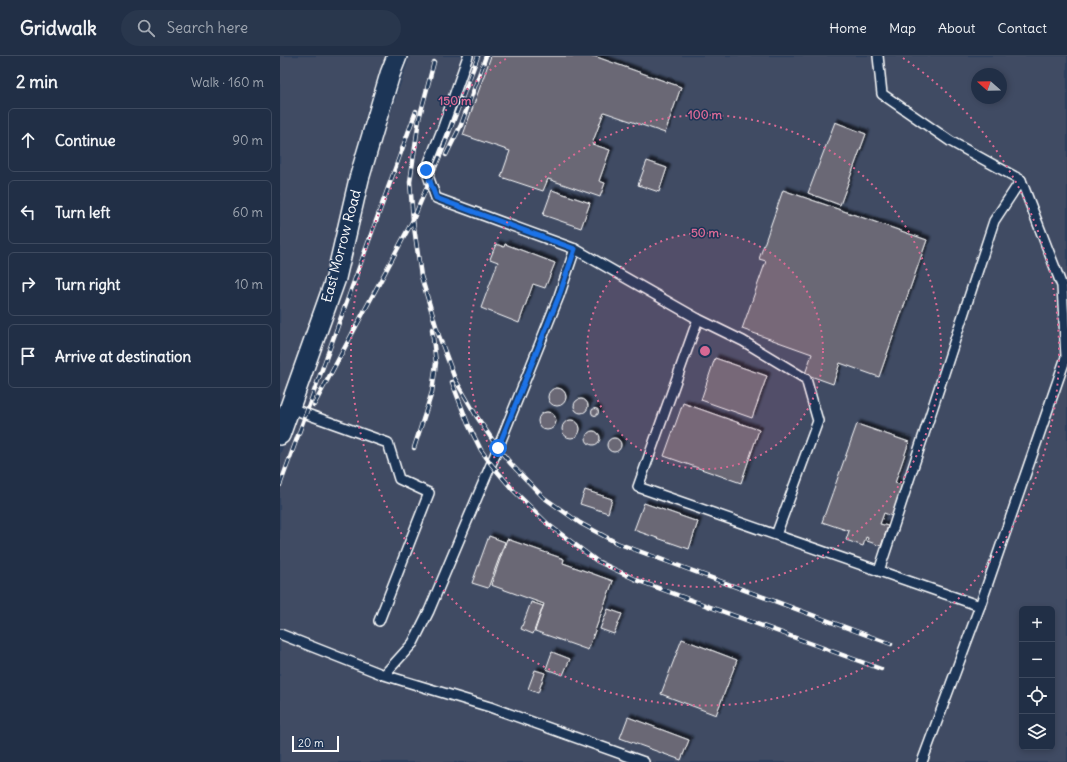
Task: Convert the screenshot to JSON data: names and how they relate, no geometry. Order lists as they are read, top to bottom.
{
  "streets": {
    "street": ["East Morrow Road"]
  },
  "scale_bar": "20 m",
  "north": "left",
  "page": {
    "header": "Gridwalk",
    "search": "Search here",
    "nav": [
      "Home",
      "Map",
      "About",
      "Contact"
    ],
    "heading": ["2 min", "Walk · 160 m"],
    "list": [
      ["Continue", "90 m"],
      ["Turn left", "60 m"],
      ["Turn right", "10 m"],
      "Arrive at destination"
    ],
    "map_buttons": ["+", "−"],
    "scale": "20 m"
  },
  "rings": ["150 m", "100 m", "50 m"]
}
